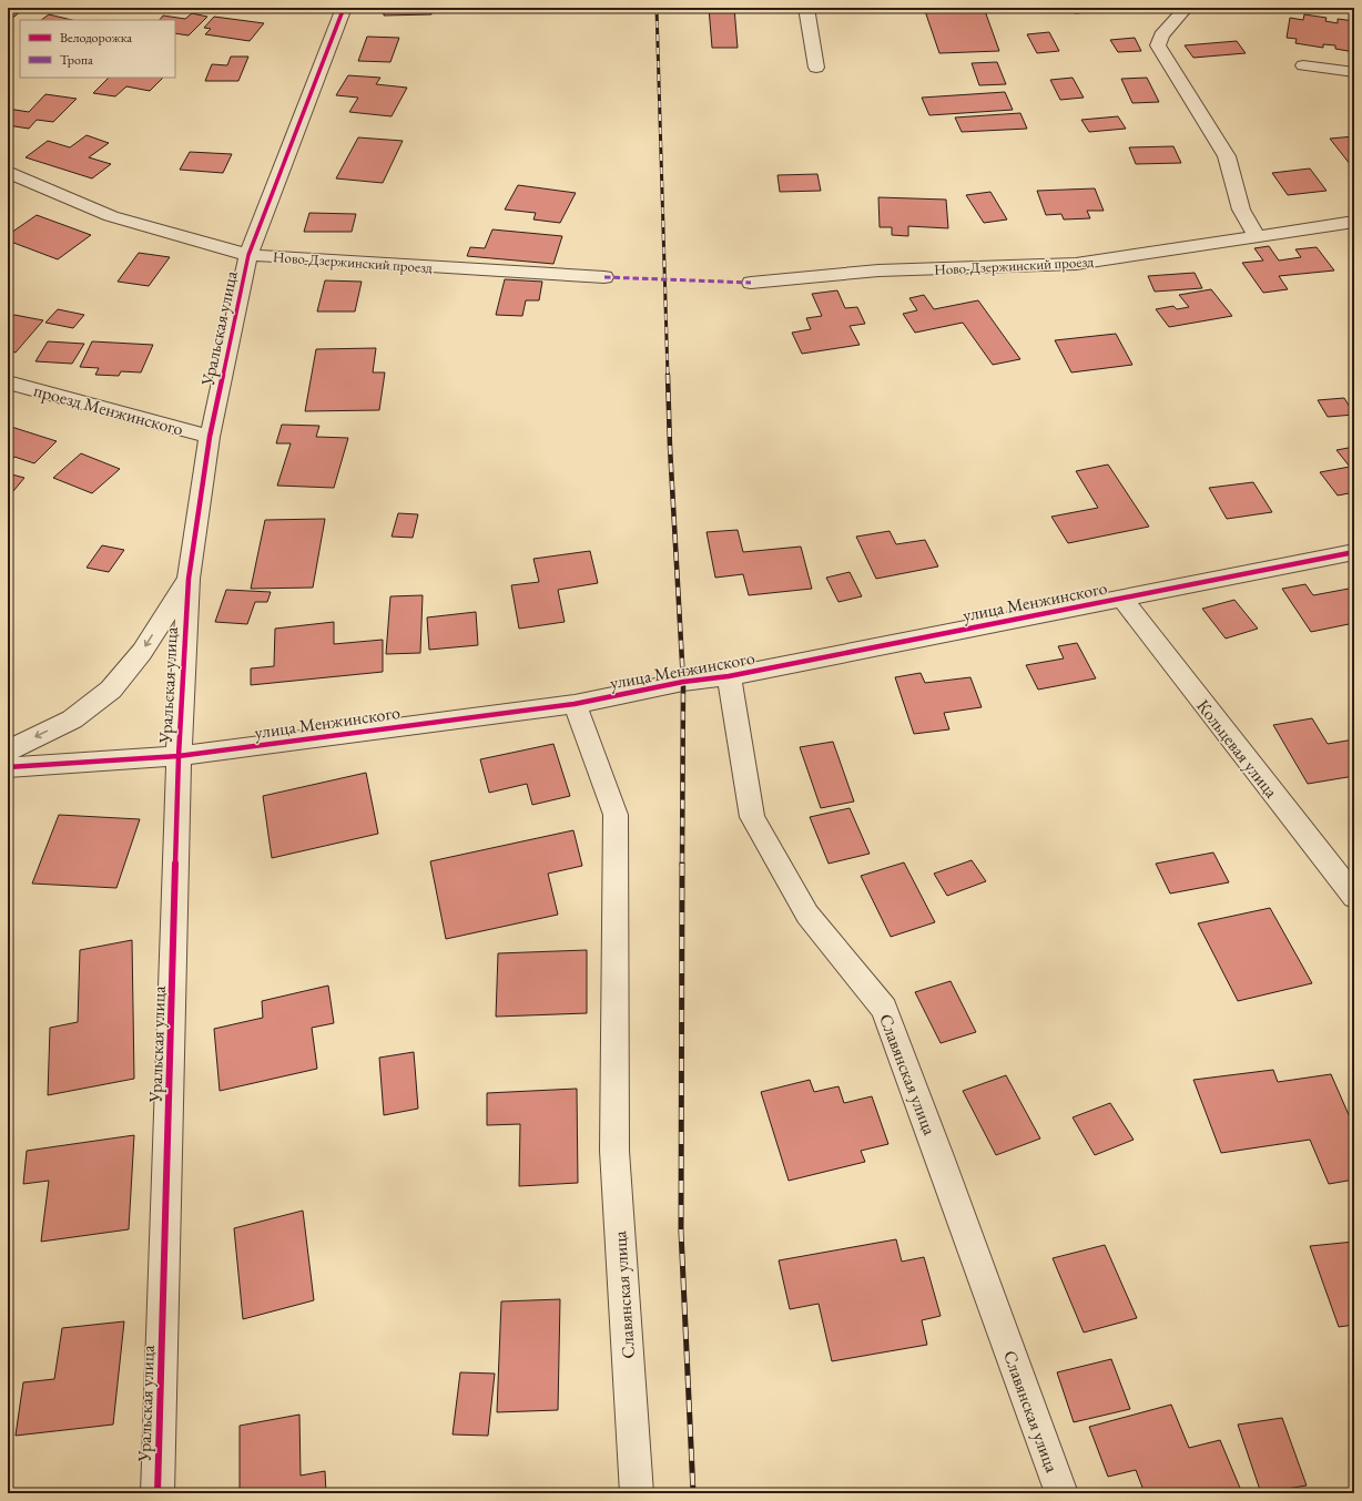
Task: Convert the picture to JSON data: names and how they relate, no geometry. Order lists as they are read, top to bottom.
{
  "streets": {
    "street": [
      "Ново-Дзержинский проезд",
      "Уральская улица",
      "проезд Менжинского",
      "улица Менжинского",
      "Кольцевая улица",
      "Славянская улица"
    ]
  },
  "crossings": [
    ["Ново-Дзержинский проезд", "Уральская улица"],
    ["Уральская улица", "проезд Менжинского"],
    ["Уральская улица", "улица Менжинского"],
    ["улица Менжинского", "Кольцевая улица"],
    ["улица Менжинского", "Славянская улица"]
  ],
  "legend": ["Велодорожка", "Тропа"]
}
